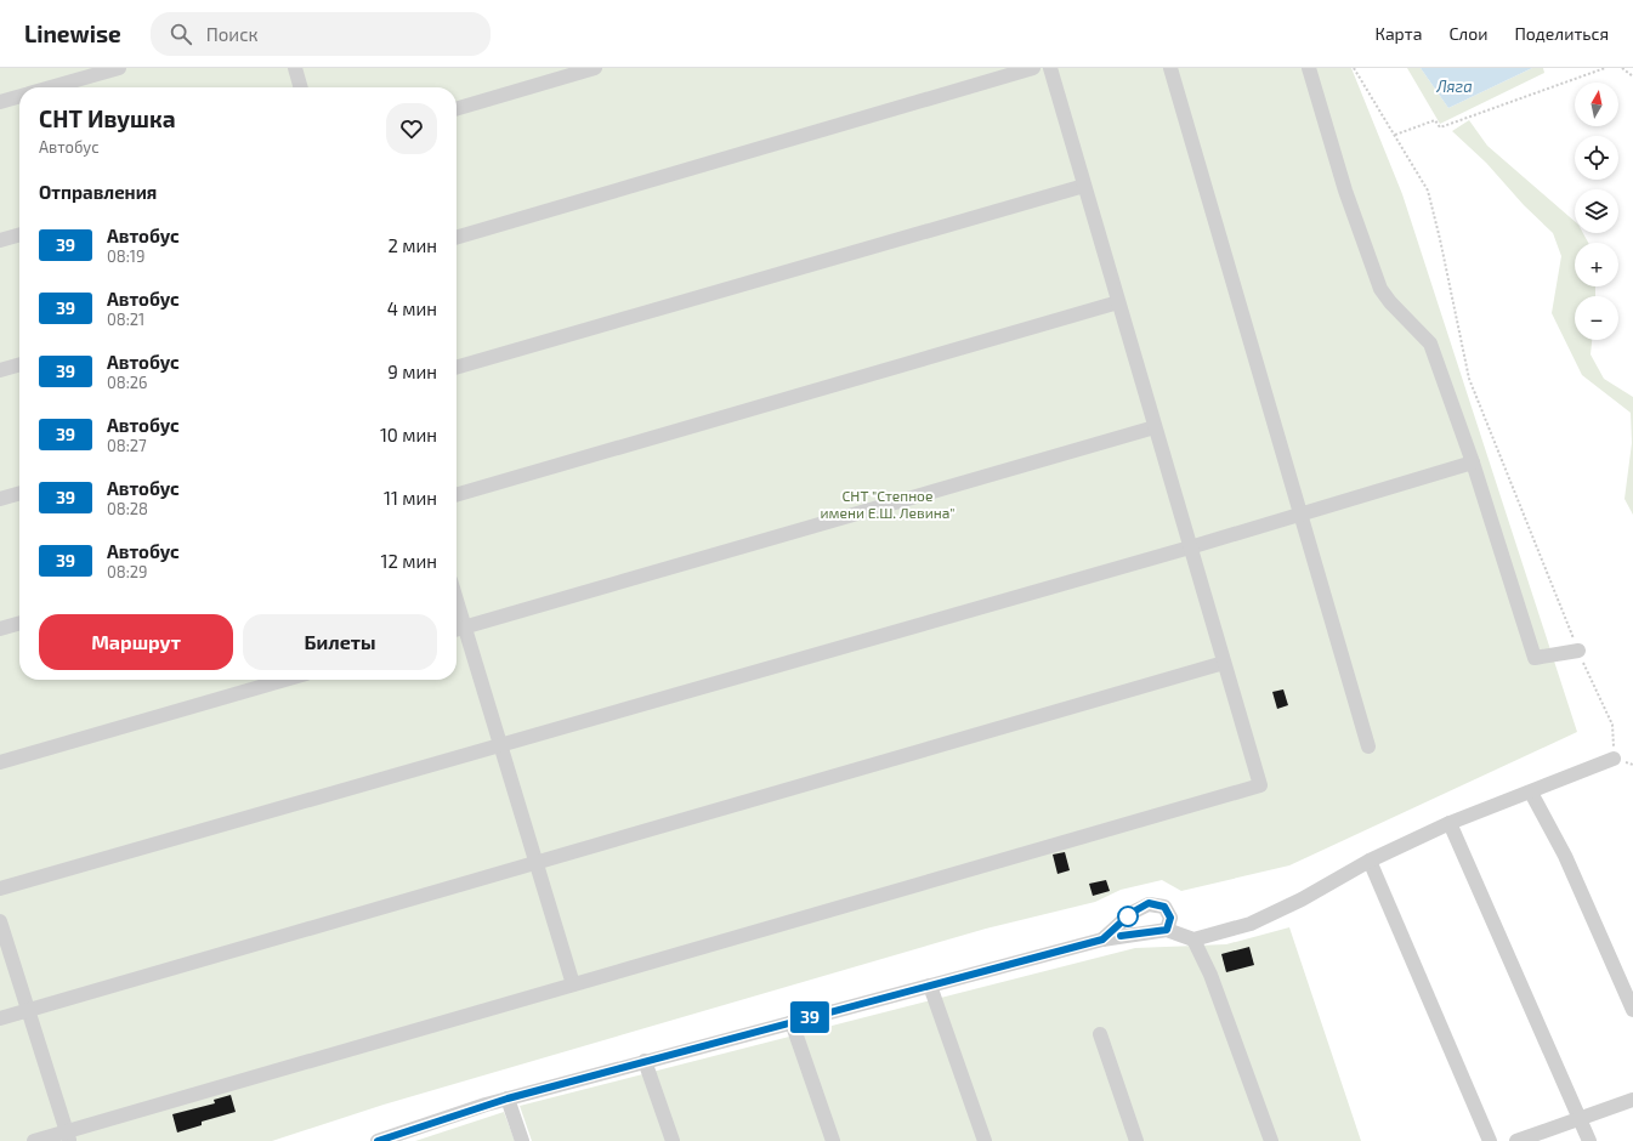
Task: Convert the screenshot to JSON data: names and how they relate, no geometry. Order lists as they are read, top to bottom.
{
  "water": ["Ляга"],
  "parks": ["СНТ \"Степное имени Е.Ш. Левина\""],
  "lines": ["bus line 39"],
  "north": "top",
  "page": {
    "header": "Linewise",
    "search": "Поиск",
    "nav": ["Карта", "Слои", "Поделиться"],
    "on_map": "39",
    "map_buttons": ["+", "−"],
    "heading": [
      ["СНТ Ивушка", "Автобус"],
      "Отправления"
    ],
    "list": [
      {
        "mark": "39",
        "name": "Автобус",
        "note": "08:19",
        "value": "2 мин"
      },
      {
        "mark": "39",
        "name": "Автобус",
        "note": "08:21",
        "value": "4 мин"
      },
      {
        "mark": "39",
        "name": "Автобус",
        "note": "08:26",
        "value": "9 мин"
      },
      {
        "mark": "39",
        "name": "Автобус",
        "note": "08:27",
        "value": "10 мин"
      },
      {
        "mark": "39",
        "name": "Автобус",
        "note": "08:28",
        "value": "11 мин"
      },
      {
        "mark": "39",
        "name": "Автобус",
        "note": "08:29",
        "value": "12 мин"
      }
    ],
    "buttons": ["Маршрут", "Билеты"]
  }
}
